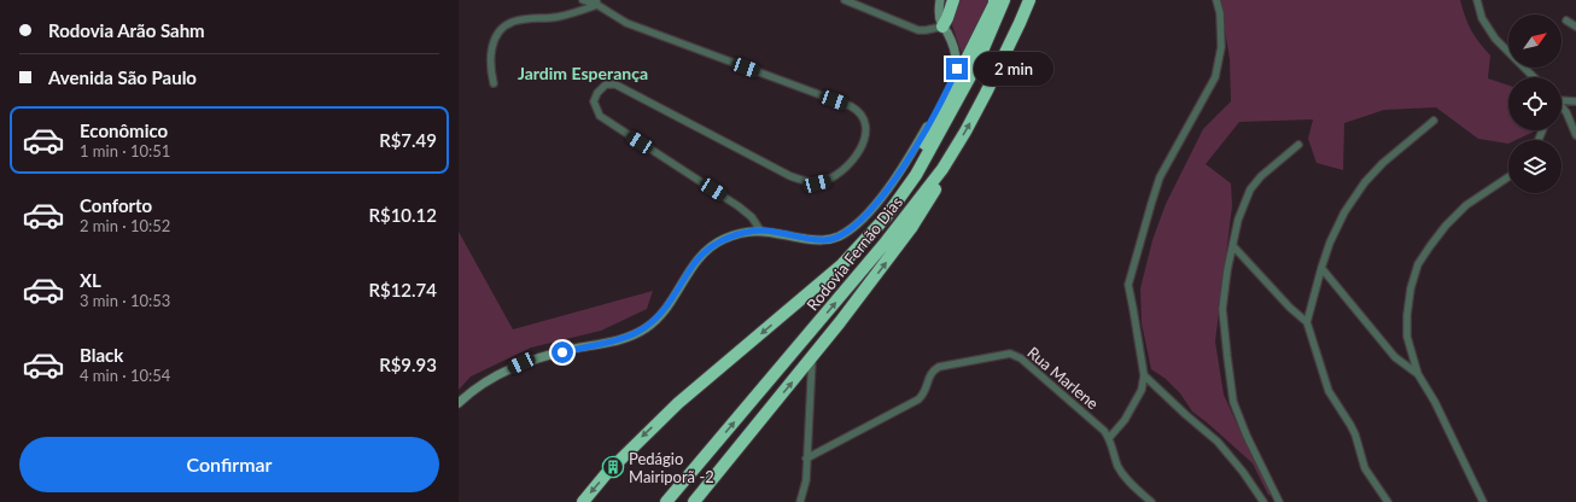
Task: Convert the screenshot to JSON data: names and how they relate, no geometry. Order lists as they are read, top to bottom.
{
  "streets": {
    "highway": ["Rodovia Fernão Dias"],
    "street": ["Rua Marlene"]
  },
  "districts": ["Jardim Esperança"],
  "places": {
    "building": ["Pedágio Mairiporã -2"]
  },
  "north": "top right",
  "page": {
    "banner": ["Rodovia Arão Sahm", "Avenida São Paulo"],
    "bubble": "2 min",
    "list": [
      {
        "name": "Econômico",
        "note": "1 min · 10:51",
        "value": "R$7.49"
      },
      {
        "name": "Conforto",
        "note": "2 min · 10:52",
        "value": "R$10.12"
      },
      {
        "name": "XL",
        "note": "3 min · 10:53",
        "value": "R$12.74"
      },
      {
        "name": "Black",
        "note": "4 min · 10:54",
        "value": "R$9.93"
      }
    ],
    "buttons": "Confirmar"
  }
}
